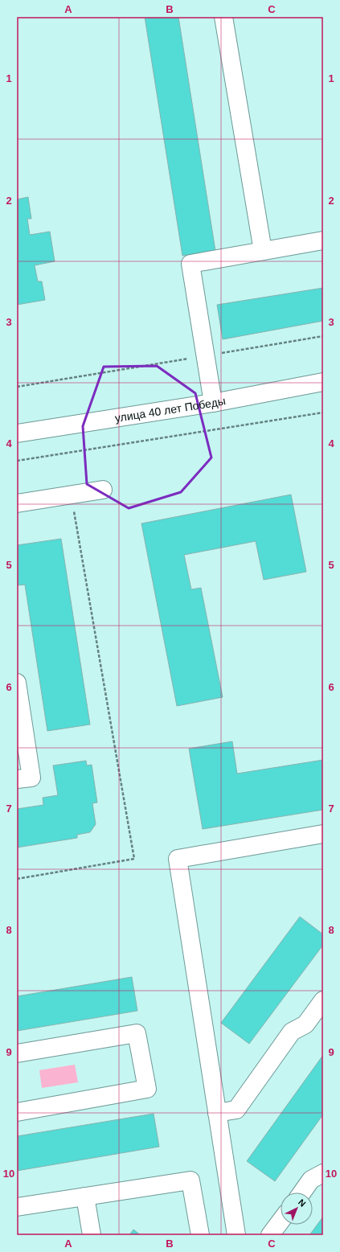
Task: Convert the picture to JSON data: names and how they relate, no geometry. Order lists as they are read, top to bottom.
{
  "streets": {
    "street": ["улица 40 лет Победы"]
  },
  "north": "top right",
  "grid": {
    "columns": ["A", "B", "C"],
    "rows": [
      "1",
      "2",
      "3",
      "4",
      "5",
      "6",
      "7",
      "8",
      "9",
      "10"
    ]
  }
}
